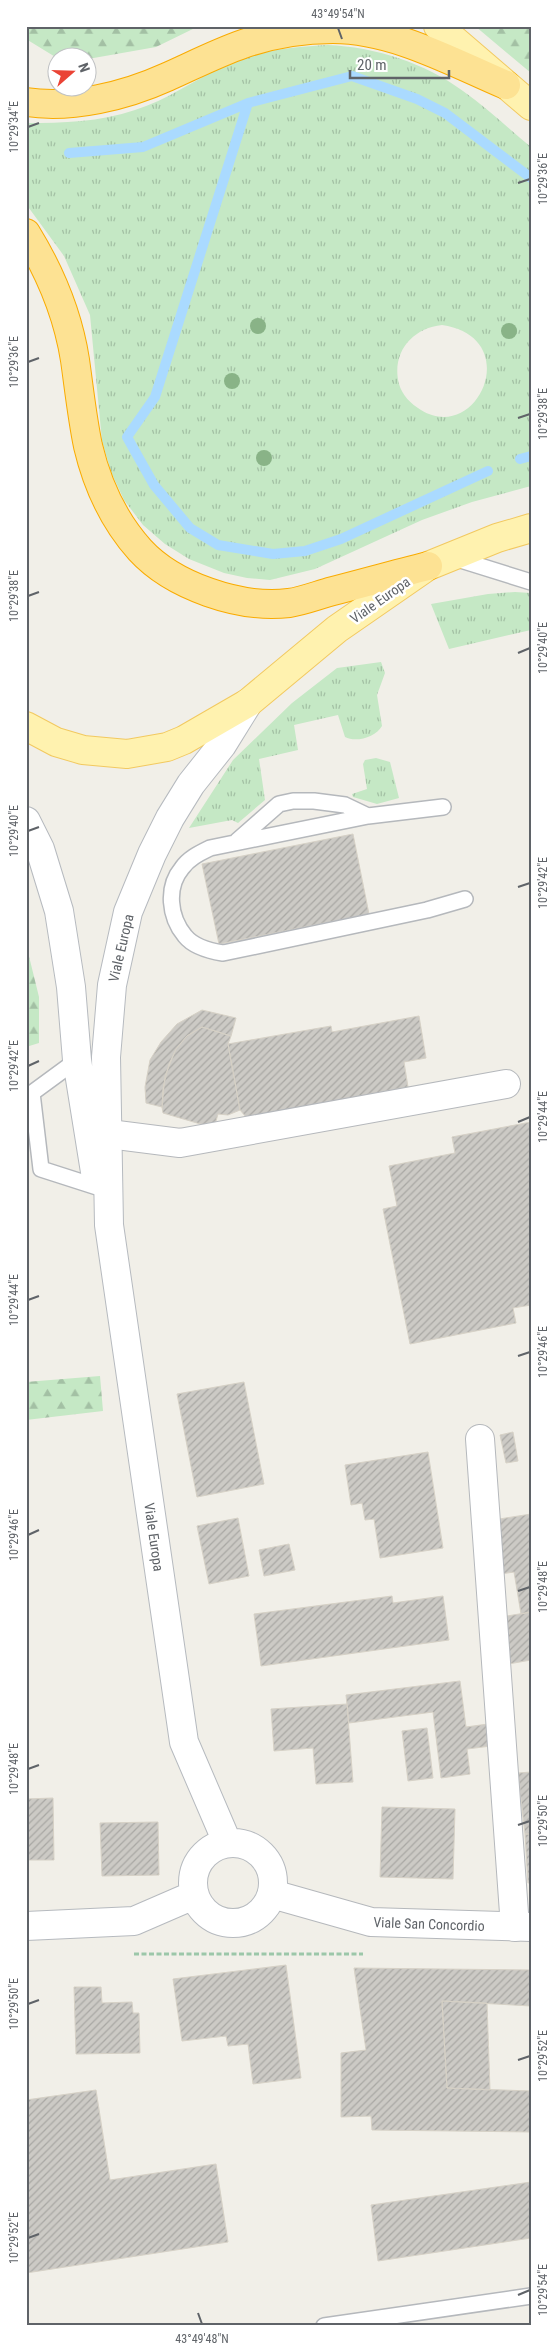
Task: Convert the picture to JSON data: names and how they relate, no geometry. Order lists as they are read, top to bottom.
{
  "streets": {
    "main road": ["Viale Europa", "Viale San Concordio"]
  },
  "crossings": [
    ["Viale Europa", "Viale San Concordio"]
  ],
  "scale_bar": "20 m",
  "north": "right",
  "coordinates": [
    "43°49'54\"N",
    "10°29'34\"E",
    "10°29'36\"E",
    "10°29'38\"E",
    "10°29'40\"E",
    "10°29'42\"E",
    "10°29'44\"E",
    "10°29'46\"E",
    "10°29'48\"E",
    "10°29'50\"E",
    "10°29'52\"E",
    "10°29'54\"E",
    "43°49'48\"N"
  ]
}
